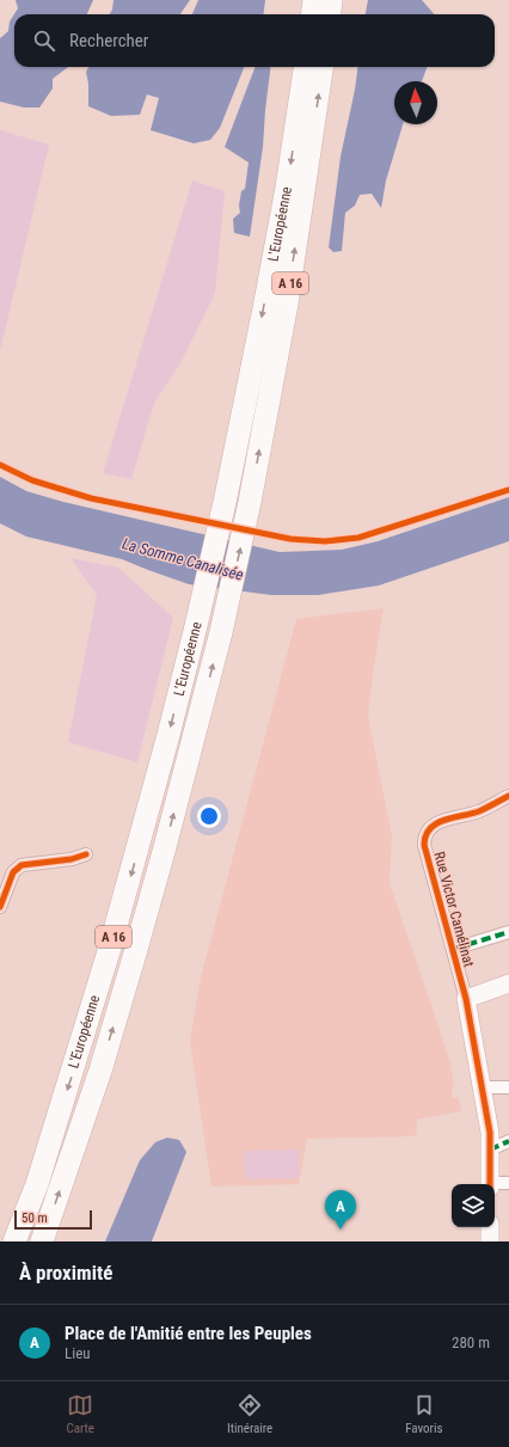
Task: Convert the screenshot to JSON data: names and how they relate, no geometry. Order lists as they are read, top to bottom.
{
  "streets": {
    "highway": ["L'Européenne", "A 16"],
    "street": ["Rue Victor Camélinat"]
  },
  "water": ["La Somme Canalisée"],
  "scale_bar": "50 m",
  "north": "top",
  "page": {
    "search": "Rechercher",
    "pins": "A",
    "scale": "50 m",
    "heading": "À proximité",
    "list": [
      {
        "mark": "A",
        "name": "Place de l'Amitié entre les Peuples",
        "note": "Lieu",
        "value": "280 m"
      }
    ],
    "nav": ["Carte", "Itinéraire", "Favoris"]
  }
}
